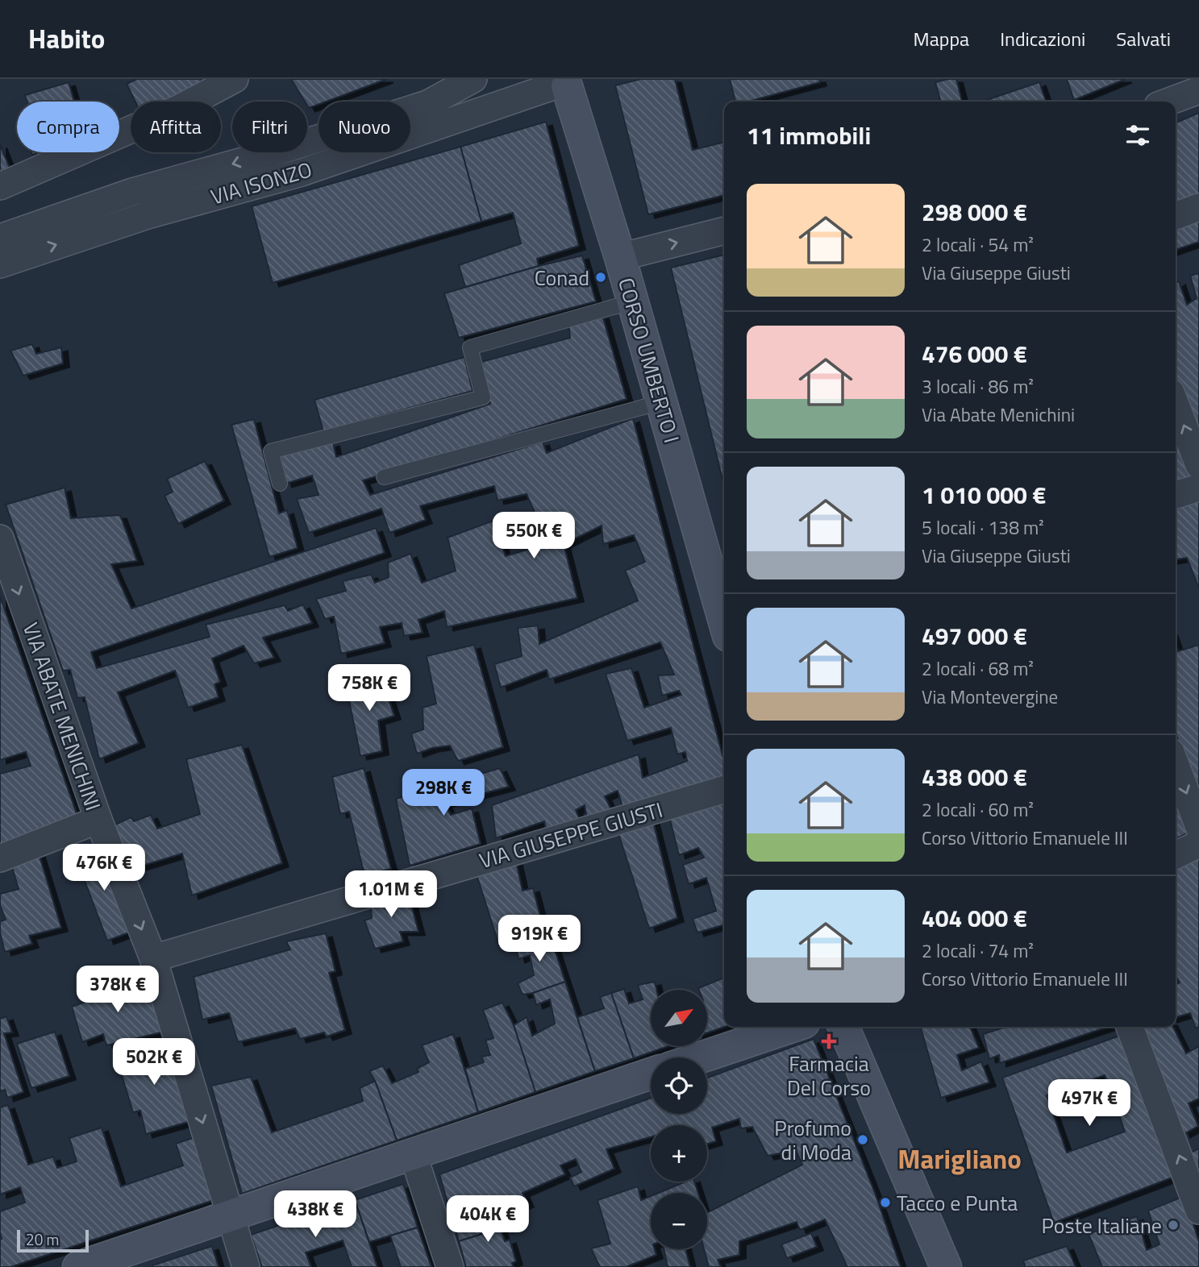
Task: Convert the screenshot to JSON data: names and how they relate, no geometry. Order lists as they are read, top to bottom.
{
  "streets": {
    "street": [
      "VIA ISONZO",
      "CORSO UMBERTO I",
      "VIA ABATE MENICHINI",
      "VIA GIUSEPPE GIUSTI"
    ]
  },
  "crossings": [
    ["VIA ISONZO", "CORSO UMBERTO I"],
    ["VIA ABATE MENICHINI", "VIA GIUSEPPE GIUSTI"]
  ],
  "one_way": ["VIA ABATE MENICHINI"],
  "districts": ["Marigliano"],
  "places": {
    "other": [
      "Conad",
      "Profumo di Moda",
      "Tacco e Punta",
      "Poste Italiane"
    ],
    "health": ["Farmacia Del Corso"]
  },
  "scale_bar": "20 m",
  "north": "top right",
  "page": {
    "header": "Habito",
    "nav": ["Mappa", "Indicazioni", "Salvati"],
    "chip": [
      "Compra",
      "Affitta",
      "Filtri",
      "Nuovo"
    ],
    "heading": "11 immobili",
    "list": [
      {
        "name": "298 000 €",
        "note": "2 locali · 54 m² · Via Giuseppe Giusti"
      },
      {
        "name": "476 000 €",
        "note": "3 locali · 86 m² · Via Abate Menichini"
      },
      {
        "name": "1 010 000 €",
        "note": "5 locali · 138 m² · Via Giuseppe Giusti"
      },
      {
        "name": "497 000 €",
        "note": "2 locali · 68 m² · Via Montevergine"
      },
      {
        "name": "438 000 €",
        "note": "2 locali · 60 m² · Corso Vittorio Emanuele III"
      },
      {
        "name": "404 000 €",
        "note": "2 locali · 74 m² · Corso Vittorio Emanuele III"
      }
    ],
    "price": [
      "550K €",
      "758K €",
      "298K €",
      "476K €",
      "1.01M €",
      "919K €",
      "378K €",
      "502K €",
      "497K €",
      "438K €",
      "404K €"
    ],
    "map_buttons": ["+", "−"],
    "scale": "20 m"
  }
}
